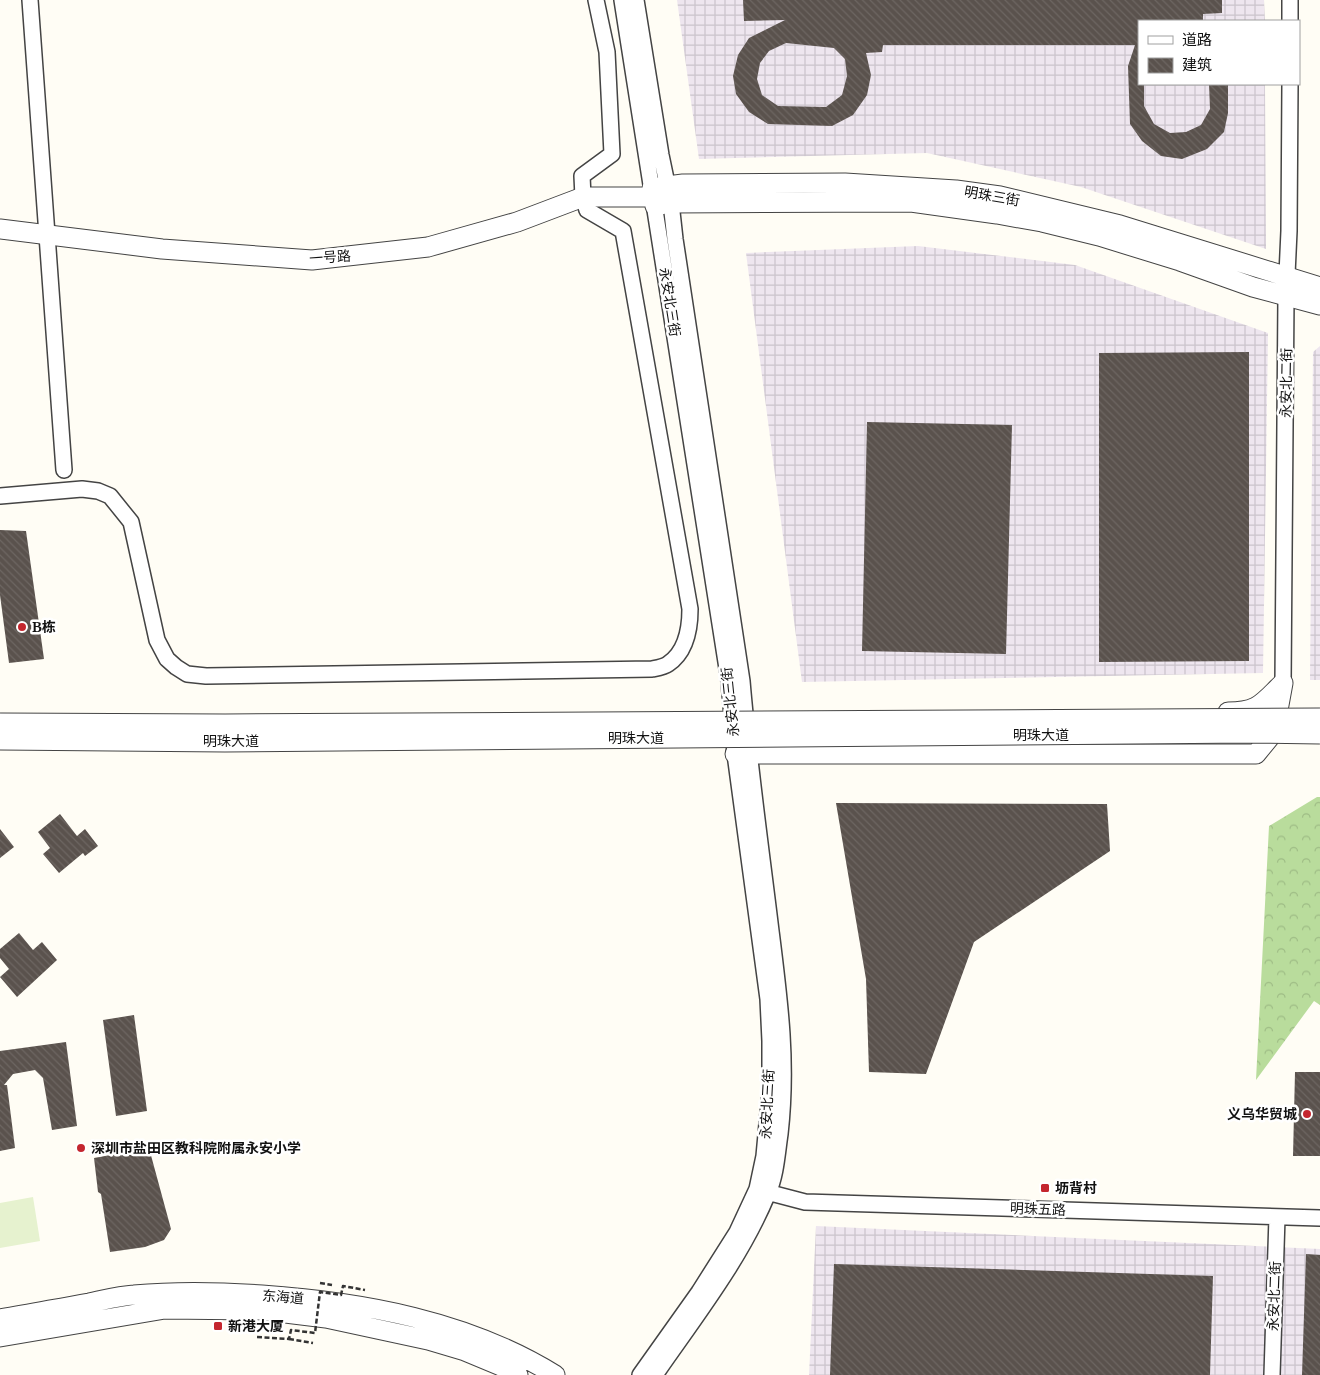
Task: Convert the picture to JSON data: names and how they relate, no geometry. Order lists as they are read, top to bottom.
{
  "streets": {
    "street": [
      "明珠三街",
      "一号路",
      "永安北三街",
      "永安北二街",
      "明珠大道",
      "明珠五路",
      "东海道"
    ]
  },
  "crossings": [
    ["明珠三街", "一号路"],
    ["明珠三街", "永安北三街"],
    ["明珠三街", "永安北二街"],
    ["一号路", "永安北三街"],
    ["永安北三街", "明珠大道"],
    ["永安北三街", "明珠五路"],
    ["永安北二街", "明珠大道"],
    ["永安北二街", "明珠五路"]
  ],
  "places": {
    "other": ["B栋", "义乌华贸城", "深圳市盐田区教科院附属永安小学"],
    "transit": ["坜背村", "新港大厦"]
  },
  "legend": ["道路", "建筑"]
}
